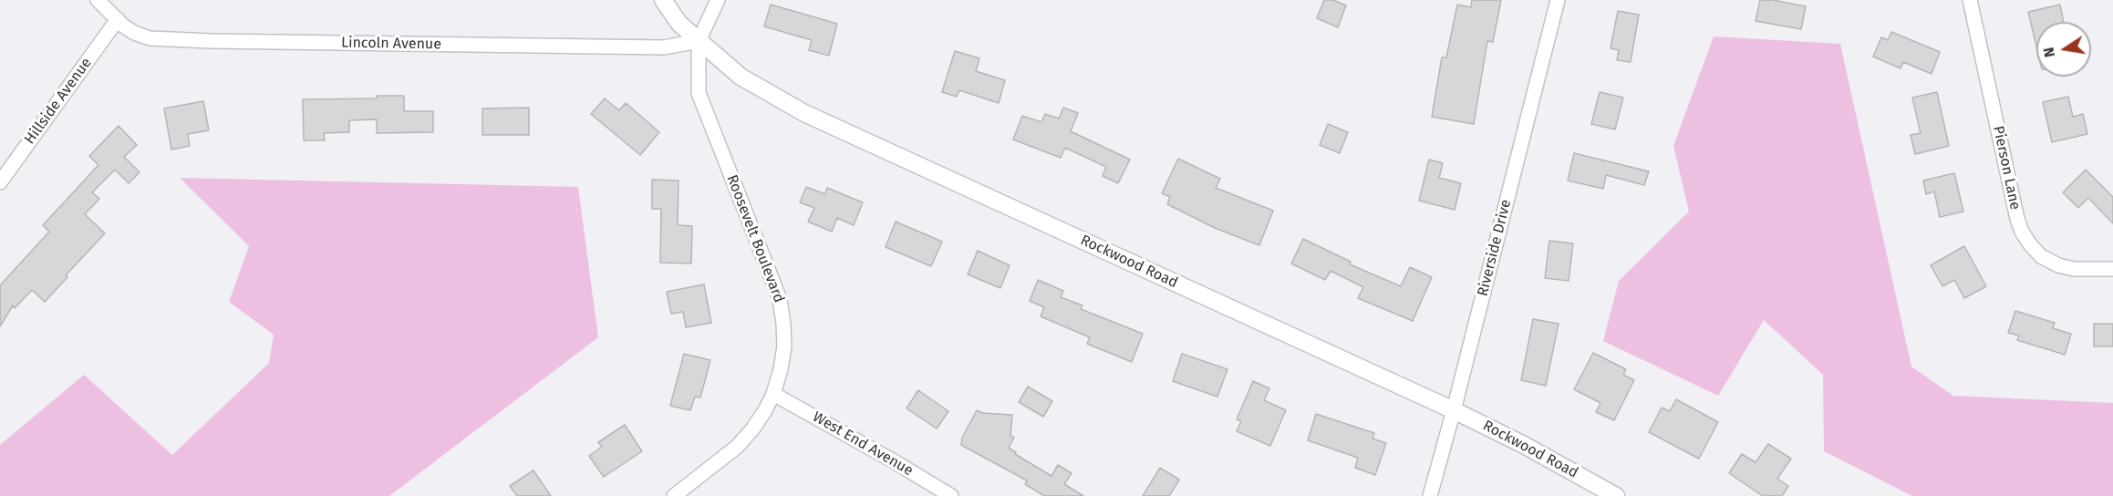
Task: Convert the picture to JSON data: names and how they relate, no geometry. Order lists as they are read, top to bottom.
{
  "streets": {
    "street": [
      "Lincoln Avenue",
      "Hillside Avenue",
      "Pierson Lane",
      "Roosevelt Boulevard",
      "Riverside Drive",
      "Rockwood Road",
      "West End Avenue"
    ]
  },
  "crossings": [
    ["Lincoln Avenue", "Hillside Avenue"],
    ["Lincoln Avenue", "Roosevelt Boulevard"],
    ["Lincoln Avenue", "Rockwood Road"],
    ["Roosevelt Boulevard", "Rockwood Road"],
    ["Roosevelt Boulevard", "West End Avenue"],
    ["Riverside Drive", "Rockwood Road"]
  ],
  "north": "left"
}
